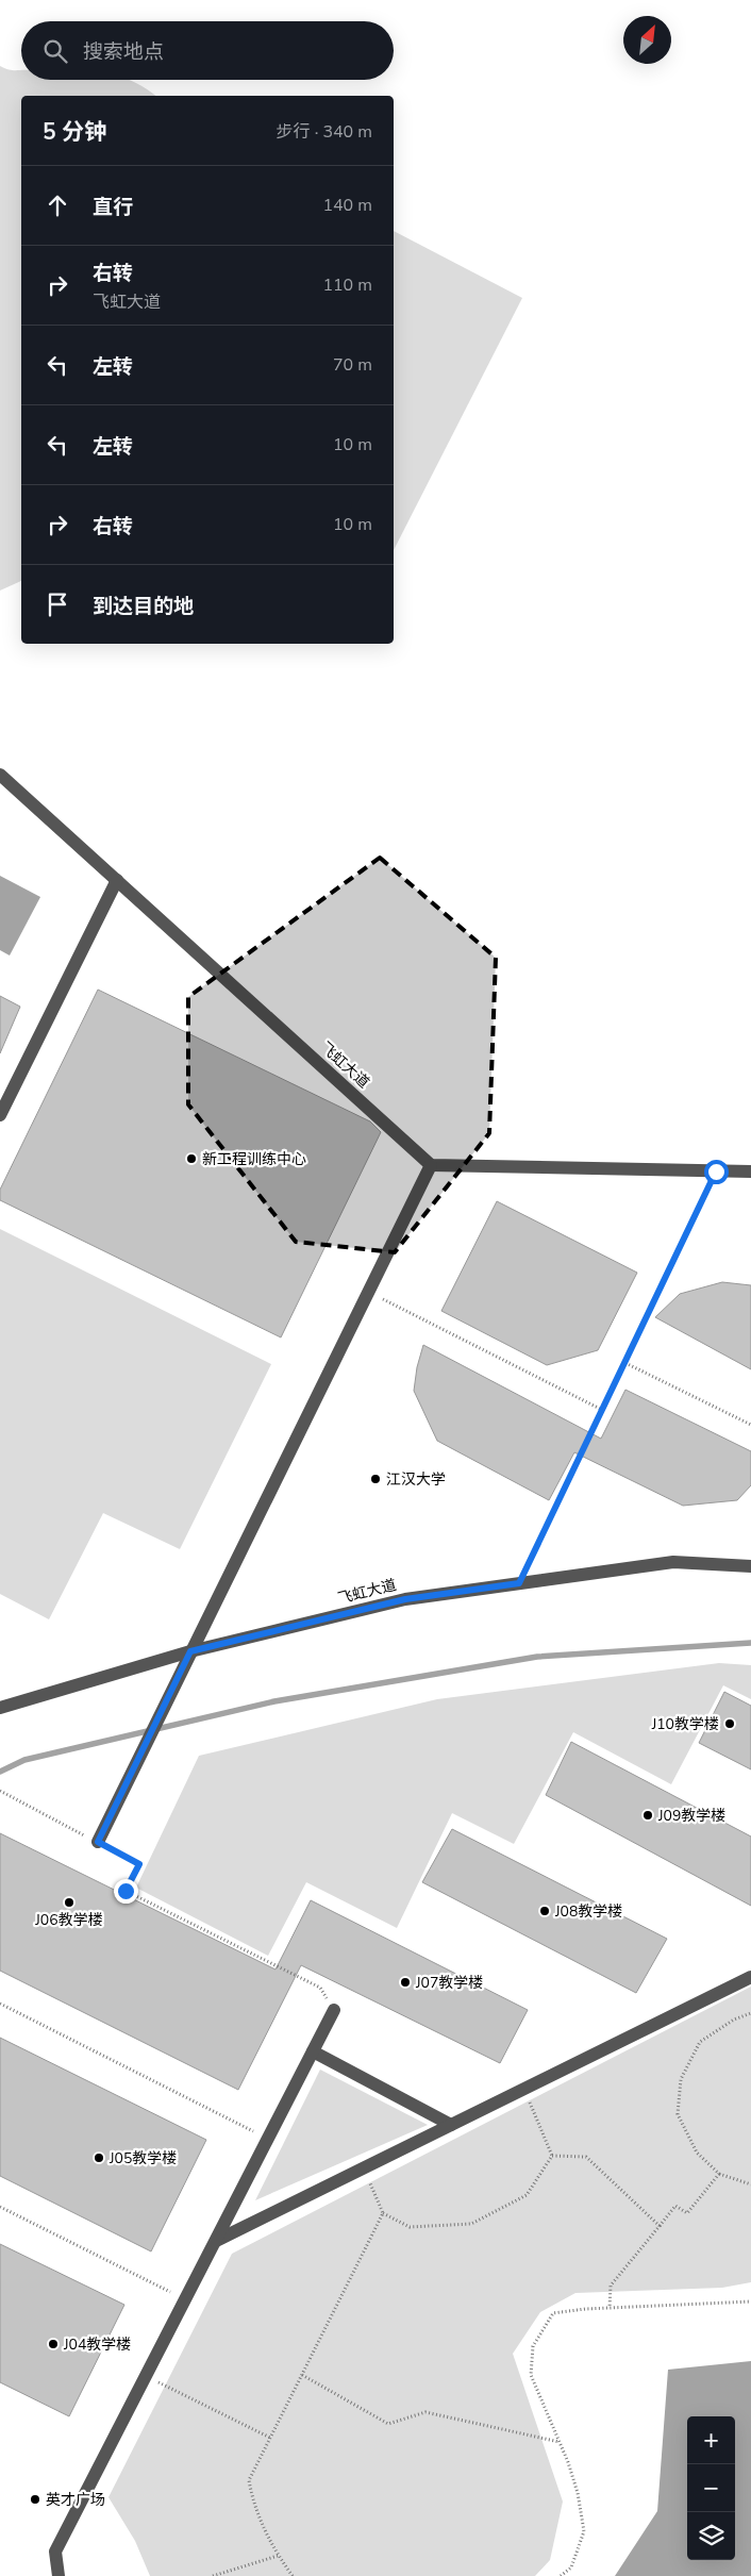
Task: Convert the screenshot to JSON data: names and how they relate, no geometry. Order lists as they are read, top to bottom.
{
  "streets": {
    "lane": ["飞虹大道"]
  },
  "places": [
    "新工程训练中心",
    "江汉大学",
    "J10教学楼",
    "J09教学楼",
    "J06教学楼",
    "J08教学楼",
    "J07教学楼",
    "J05教学楼",
    "J04教学楼",
    "英才广场"
  ],
  "north": "top right",
  "page": {
    "search": "搜索地点",
    "heading": ["5 分钟", "步行 · 340 m"],
    "list": [
      ["直行", "140 m"],
      ["右转", "飞虹大道", "110 m"],
      ["左转", "70 m"],
      ["左转", "10 m"],
      ["右转", "10 m"],
      "到达目的地"
    ],
    "map_buttons": ["+", "−"]
  }
}
